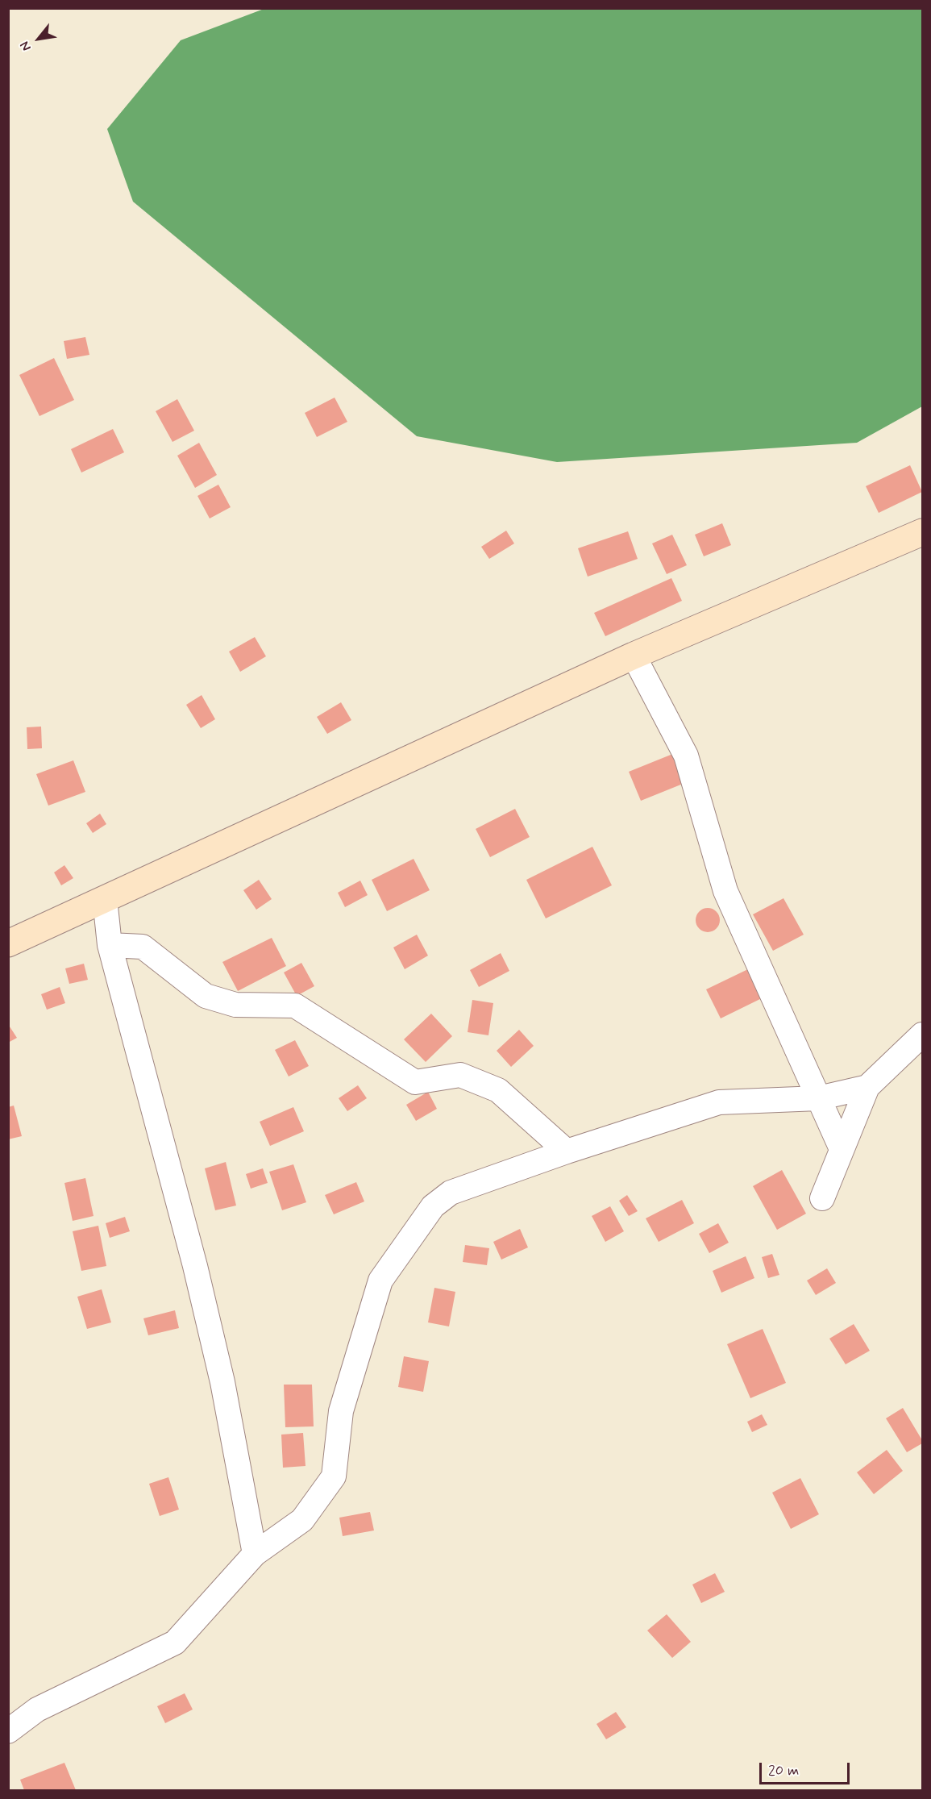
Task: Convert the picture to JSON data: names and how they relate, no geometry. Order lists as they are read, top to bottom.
{
  "scale_bar": "20 m",
  "north": "bottom left"
}
